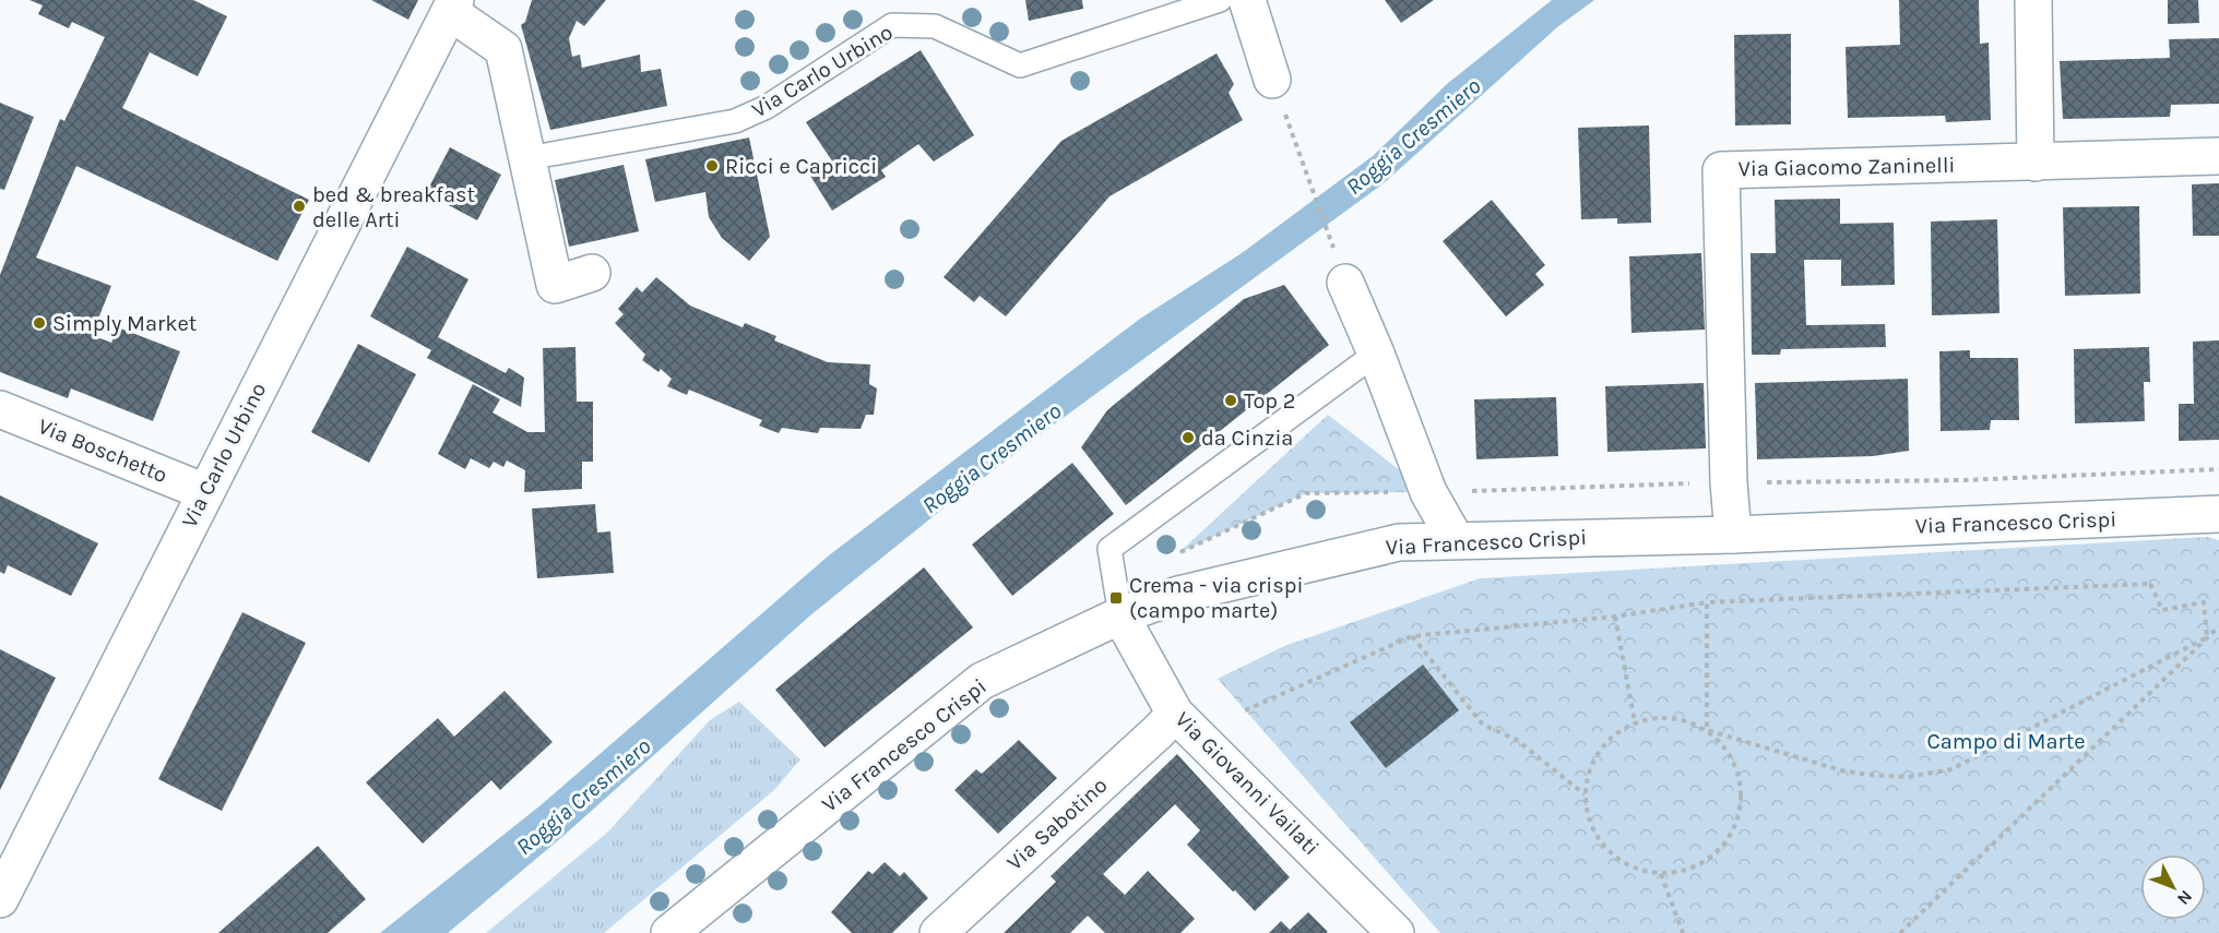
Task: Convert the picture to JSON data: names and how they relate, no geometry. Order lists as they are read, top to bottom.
{
  "streets": {
    "street": [
      "Via Carlo Urbino",
      "Via Giacomo Zaninelli",
      "Via Boschetto",
      "Via Francesco Crispi",
      "Via Giovanni Vailati",
      "Via Sabotino"
    ]
  },
  "crossings": [
    ["Via Carlo Urbino", "Via Boschetto"],
    ["Via Giacomo Zaninelli", "Via Francesco Crispi"],
    ["Via Francesco Crispi", "Via Giovanni Vailati"],
    ["Via Giovanni Vailati", "Via Sabotino"]
  ],
  "water": ["Roggia Cresmiero"],
  "parks": ["Campo di Marte"],
  "places": {
    "other": [
      "Ricci e Capricci",
      "bed & breakfast delle Arti",
      "Simply Market",
      "Top 2",
      "da Cinzia"
    ],
    "transit": ["Crema - via crispi (campo marte)"]
  },
  "north": "bottom right"
}
